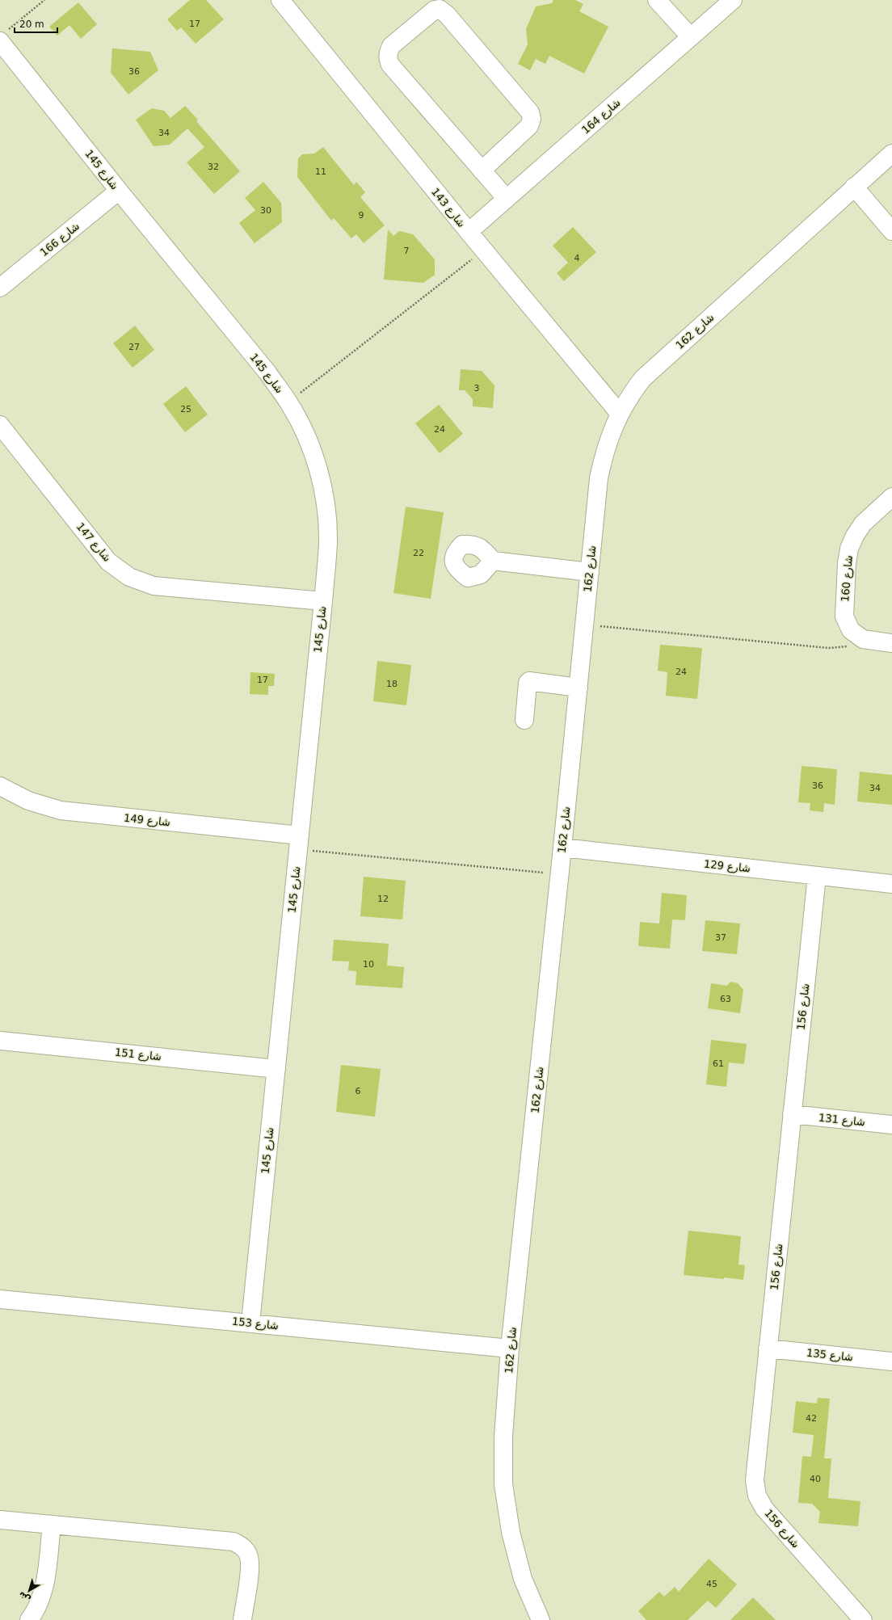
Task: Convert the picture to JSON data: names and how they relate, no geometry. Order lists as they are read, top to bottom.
{
  "streets": {
    "street": [
      "شارع 164",
      "شارع 145",
      "شارع 143",
      "شارع 166",
      "شارع 162",
      "شارع 147",
      "شارع 160",
      "شارع 149",
      "شارع 129",
      "شارع 156",
      "شارع 151",
      "شارع 131",
      "شارع 153",
      "شارع 135"
    ]
  },
  "crossings": [
    ["شارع 164", "شارع 143"],
    ["شارع 145", "شارع 166"],
    ["شارع 145", "شارع 147"],
    ["شارع 145", "شارع 149"],
    ["شارع 145", "شارع 151"],
    ["شارع 145", "شارع 153"],
    ["شارع 143", "شارع 162"],
    ["شارع 162", "شارع 129"],
    ["شارع 162", "شارع 153"],
    ["شارع 129", "شارع 156"],
    ["شارع 156", "شارع 131"],
    ["شارع 156", "شارع 135"]
  ],
  "house_numbers": [
    "17",
    "36",
    "34",
    "32",
    "11",
    "30",
    "9",
    "7",
    "4",
    "27",
    "3",
    "25",
    "24",
    "22",
    "24",
    "17",
    "18",
    "36",
    "34",
    "12",
    "37",
    "10",
    "63",
    "61",
    "6",
    "42",
    "40",
    "45"
  ],
  "scale_bar": "20 m",
  "north": "bottom left"
}
